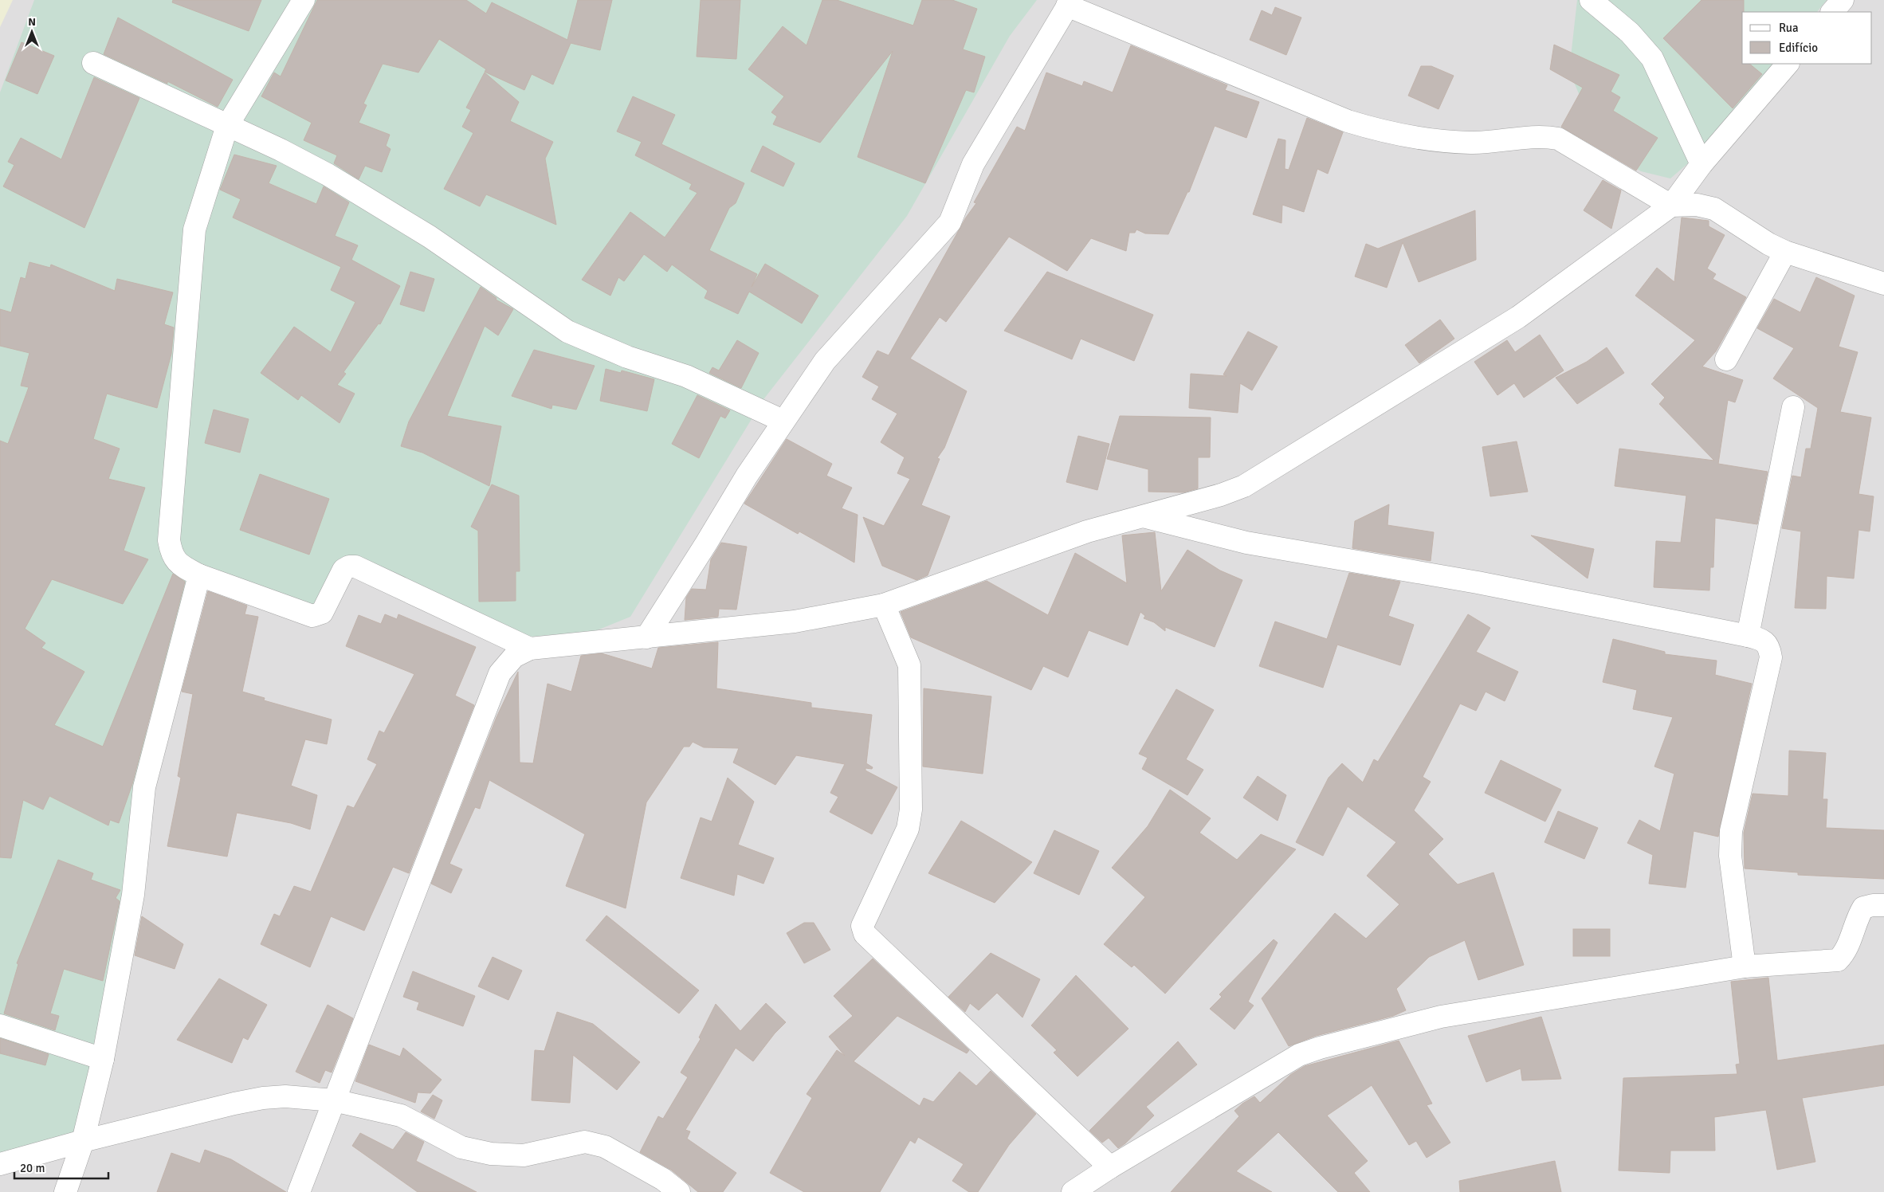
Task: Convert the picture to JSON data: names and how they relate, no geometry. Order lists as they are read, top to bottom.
{
  "legend": ["Rua", "Edifício"],
  "scale_bar": "20 m",
  "north": "top"
}
